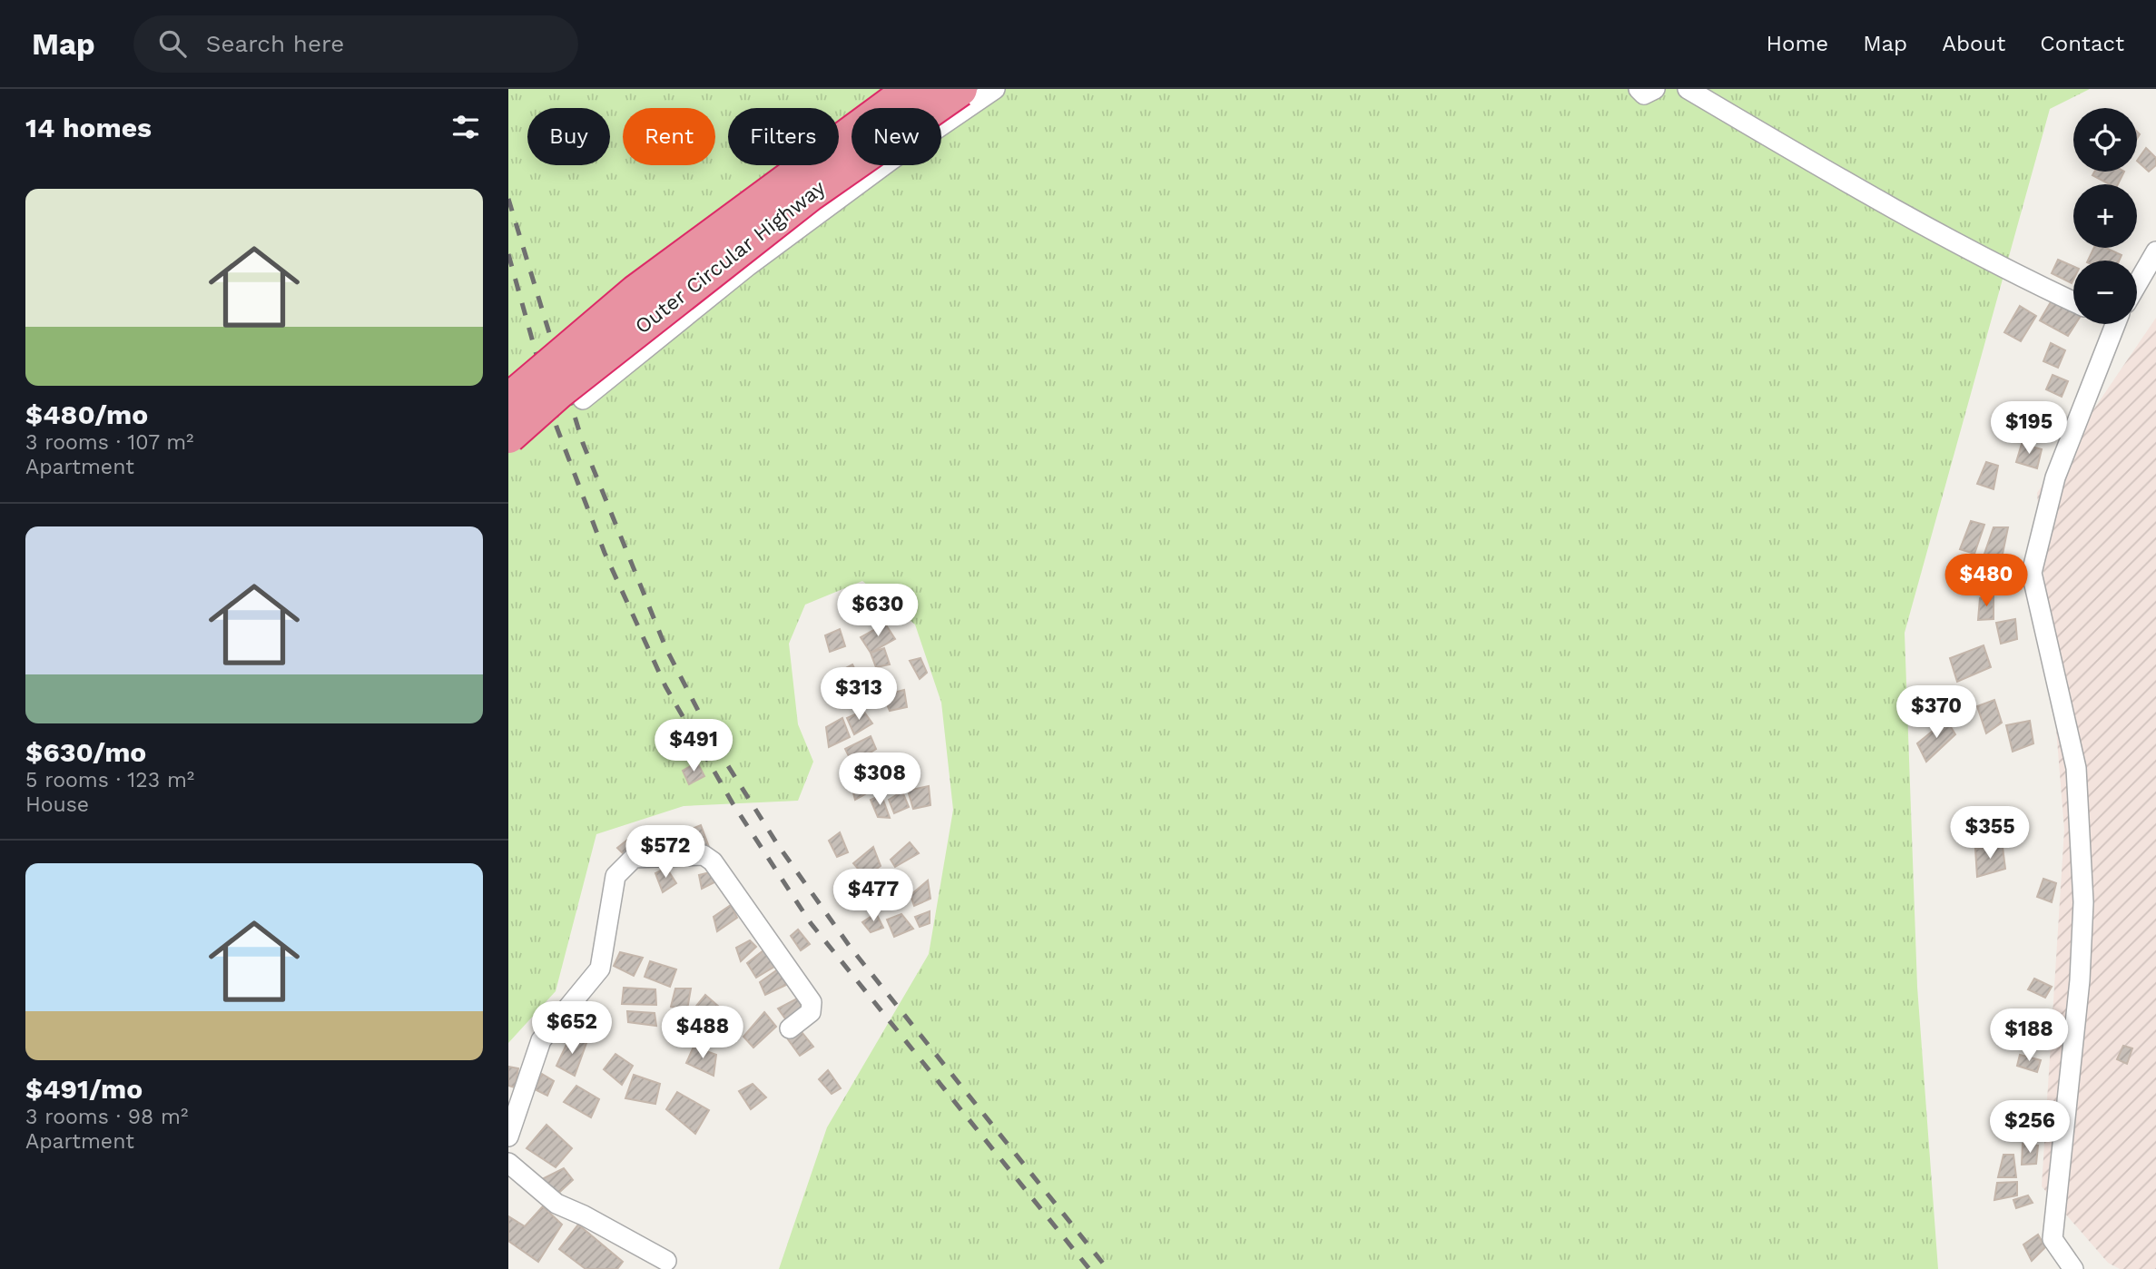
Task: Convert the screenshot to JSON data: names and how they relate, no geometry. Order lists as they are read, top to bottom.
{
  "streets": {
    "highway": ["Outer Circular Highway"]
  },
  "page": {
    "header": "Map",
    "search": "Search here",
    "nav": [
      "Home",
      "Map",
      "About",
      "Contact"
    ],
    "heading": "14 homes",
    "map_buttons": ["+", "−"],
    "chip": [
      "Buy",
      "Rent",
      "Filters",
      "New"
    ],
    "list": [
      {
        "name": "$480/mo",
        "note": "3 rooms · 107 m² · Apartment"
      },
      {
        "name": "$630/mo",
        "note": "5 rooms · 123 m² · House"
      },
      {
        "name": "$491/mo",
        "note": "3 rooms · 98 m² · Apartment"
      }
    ],
    "price": [
      "$195",
      "$480",
      "$630",
      "$313",
      "$370",
      "$491",
      "$308",
      "$355",
      "$572",
      "$477",
      "$652",
      "$488",
      "$188",
      "$256"
    ]
  }
}
